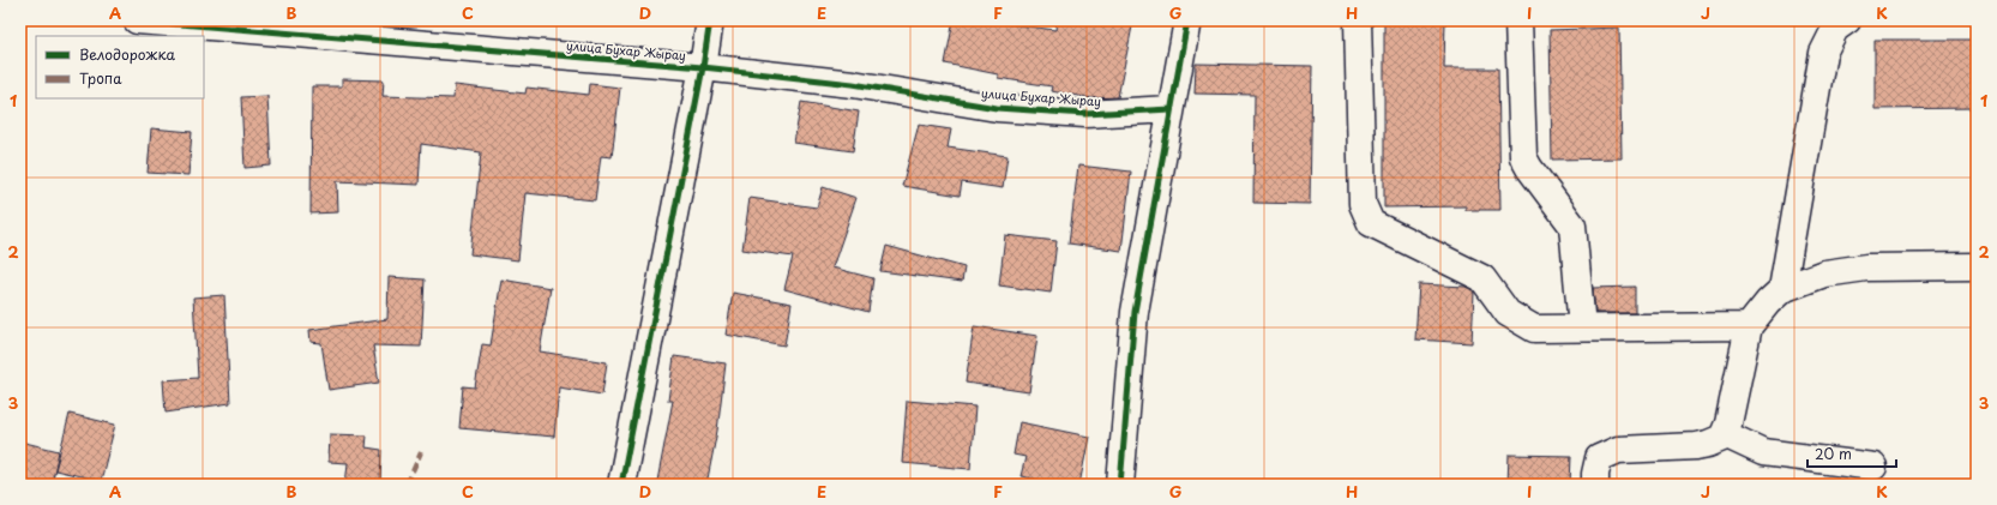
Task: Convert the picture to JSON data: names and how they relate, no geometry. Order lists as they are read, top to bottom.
{
  "streets": {
    "street": ["улица Бухар Жырау"]
  },
  "legend": ["Велодорожка", "Тропа"],
  "scale_bar": "20 m",
  "grid": {
    "columns": [
      "A",
      "B",
      "C",
      "D",
      "E",
      "F",
      "G",
      "H",
      "I",
      "J",
      "K"
    ],
    "rows": ["1", "2", "3"]
  }
}
